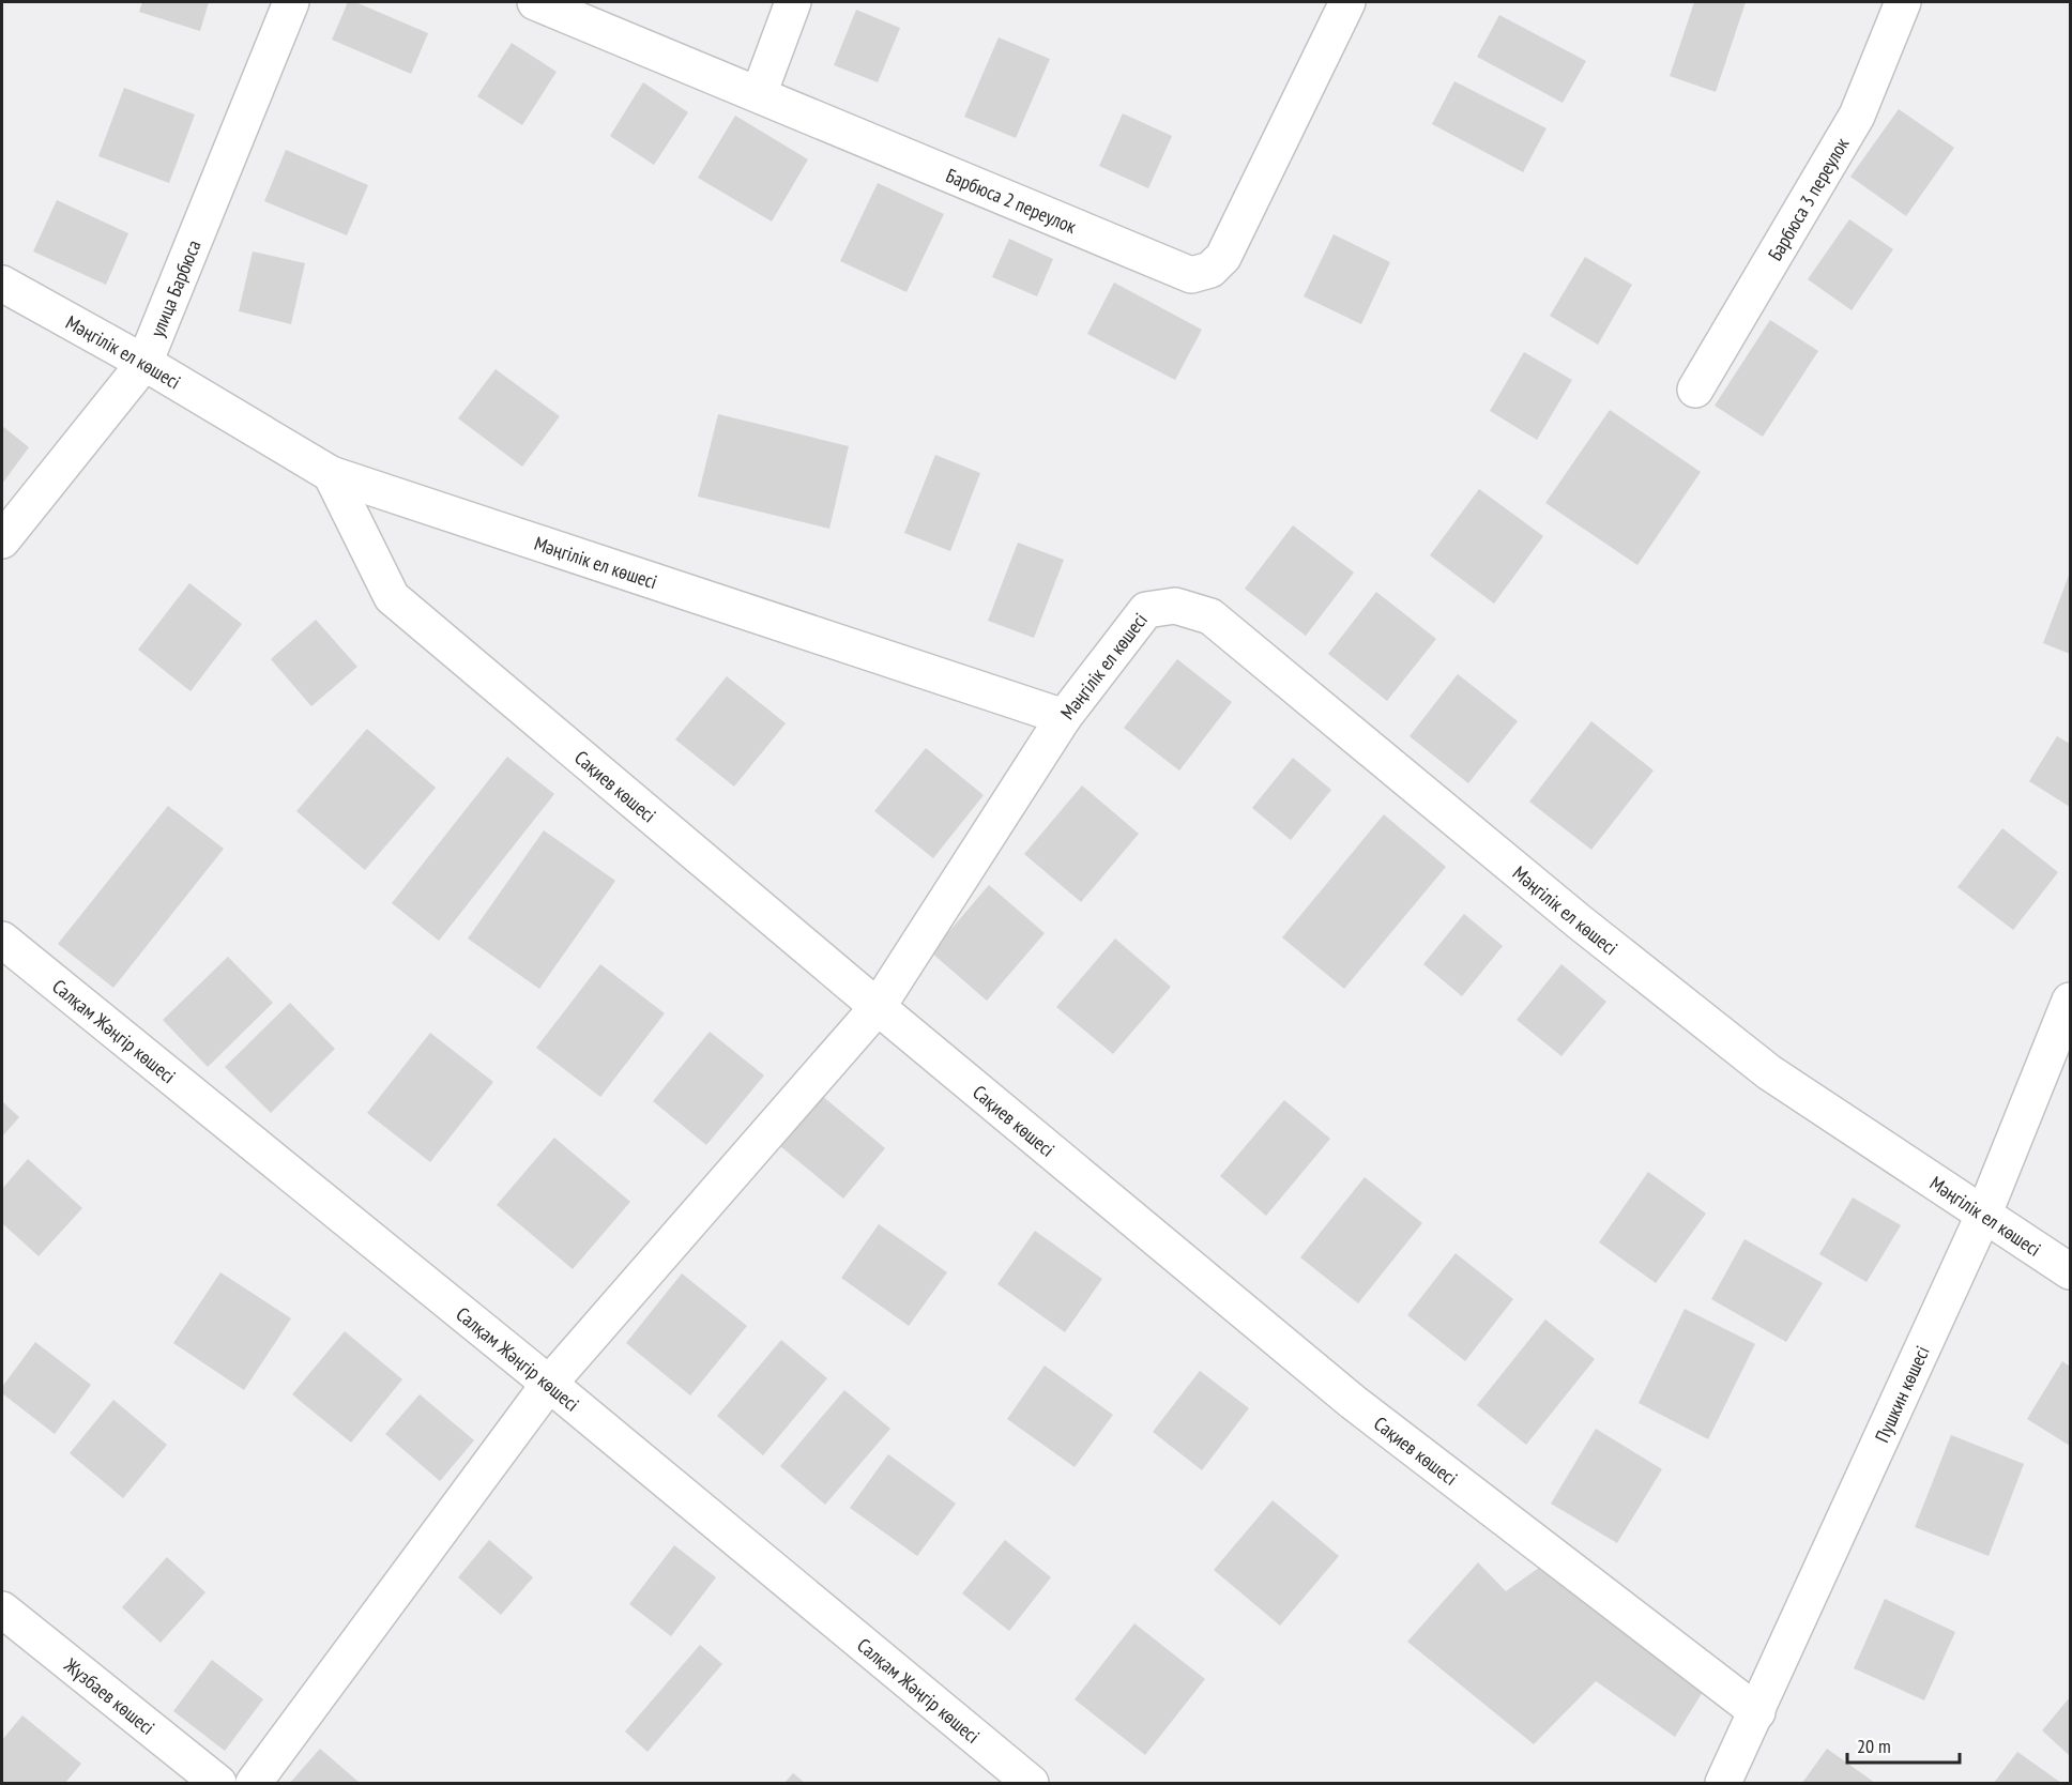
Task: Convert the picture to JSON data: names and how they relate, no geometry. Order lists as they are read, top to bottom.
{
  "streets": {
    "street": [
      "Барбюса 3 переулок",
      "Барбюса 2 переулок",
      "улица Барбюса",
      "Мәңгілік ел көшесі",
      "Сақиев көшесі",
      "Салқам Жәңгір көшесі",
      "Пушкин көшесі",
      "Жүзбаев көшесі"
    ]
  },
  "crossings": [
    ["улица Барбюса", "Мәңгілік ел көшесі"],
    ["Мәңгілік ел көшесі", "Сақиев көшесі"],
    ["Мәңгілік ел көшесі", "Пушкин көшесі"],
    ["Сақиев көшесі", "Пушкин көшесі"]
  ],
  "scale_bar": "20 m"
}
